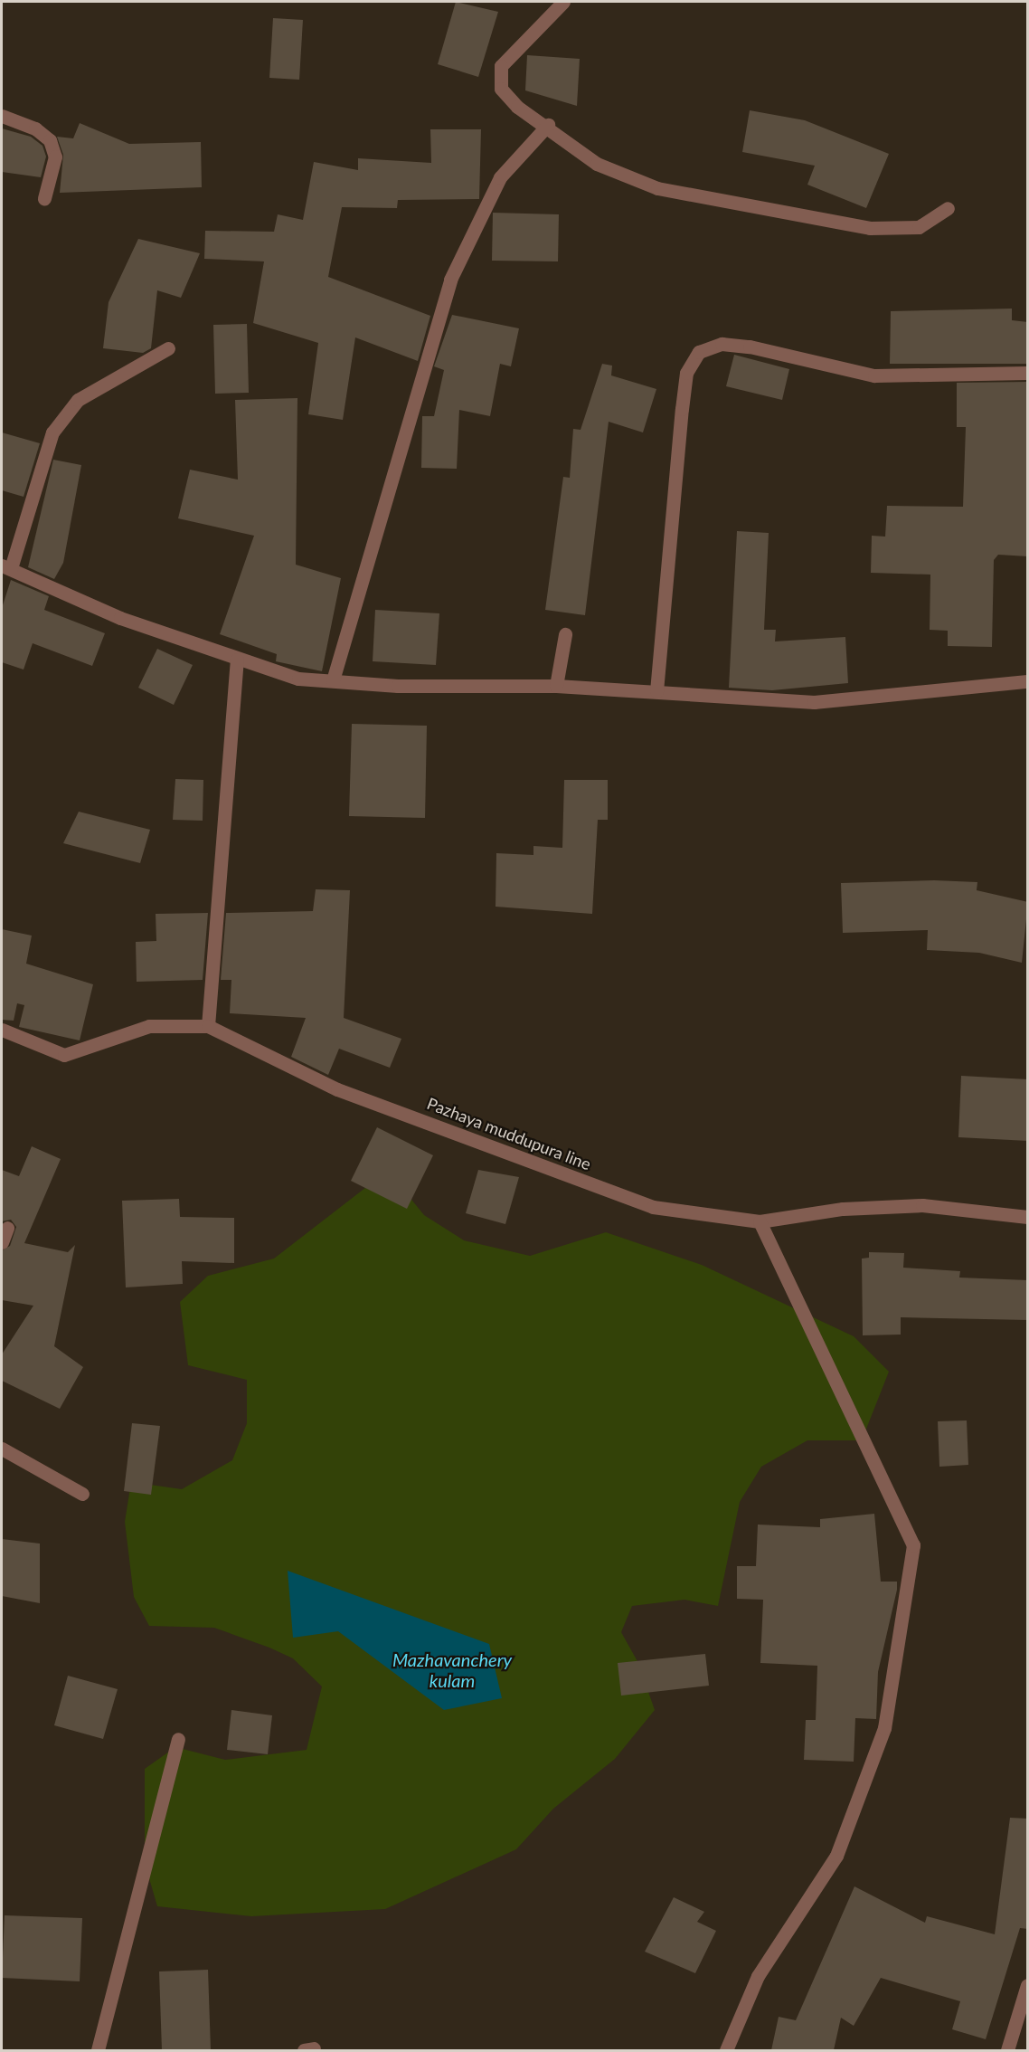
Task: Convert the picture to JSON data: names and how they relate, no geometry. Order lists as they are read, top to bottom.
{
  "streets": {
    "street": ["Pazhaya muddupura line"]
  },
  "water": ["Mazhavanchery kulam"]
}
